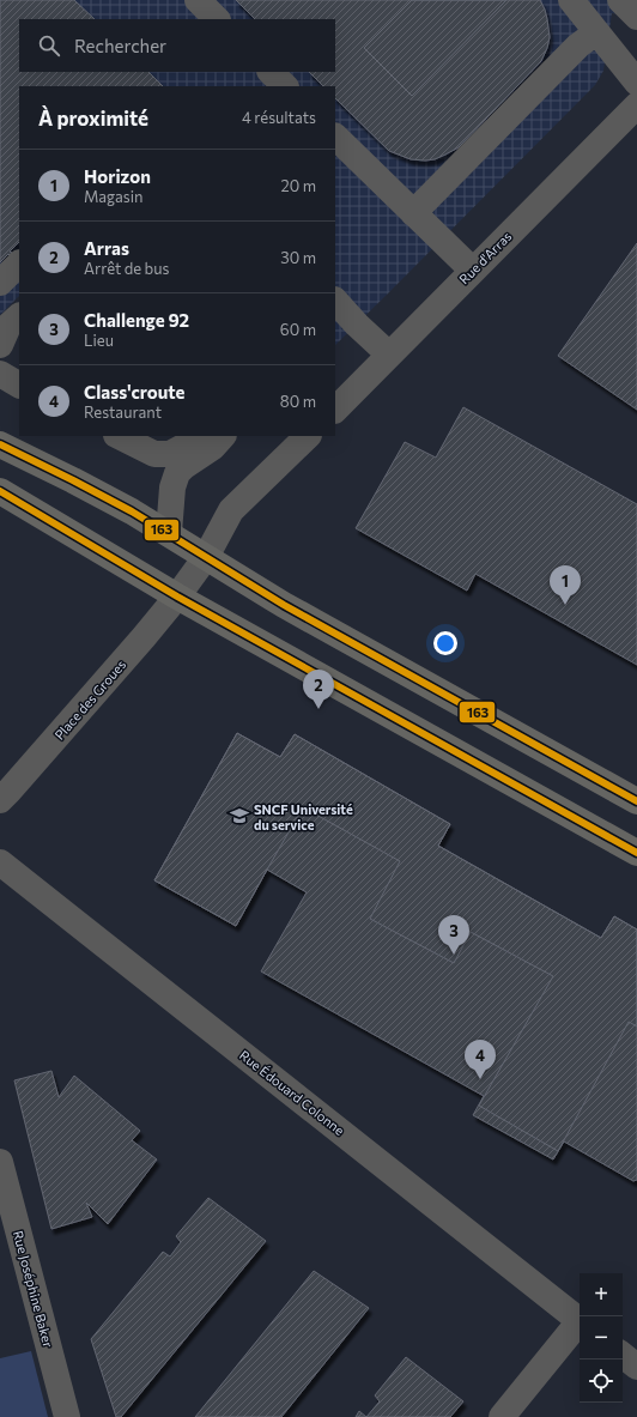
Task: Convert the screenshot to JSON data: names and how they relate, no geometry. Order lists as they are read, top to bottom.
{
  "streets": {
    "street": [
      "Rue d'Arras",
      "Place des Groues",
      "Rue Édouard Colonne",
      "Rue Joséphine Baker"
    ]
  },
  "places": {
    "school or university": ["SNCF Université du service"]
  },
  "lines": ["transit line 163"],
  "page": {
    "search": "Rechercher",
    "heading": ["À proximité", "4 résultats"],
    "list": [
      {
        "mark": "1",
        "name": "Horizon",
        "note": "Magasin",
        "value": "20 m"
      },
      {
        "mark": "2",
        "name": "Arras",
        "note": "Arrêt de bus",
        "value": "30 m"
      },
      {
        "mark": "3",
        "name": "Challenge 92",
        "note": "Lieu",
        "value": "60 m"
      },
      {
        "mark": "4",
        "name": "Class'croute",
        "note": "Restaurant",
        "value": "80 m"
      }
    ],
    "pins": [
      "1",
      "2",
      "3",
      "4"
    ],
    "map_buttons": ["+", "−"]
  }
}
